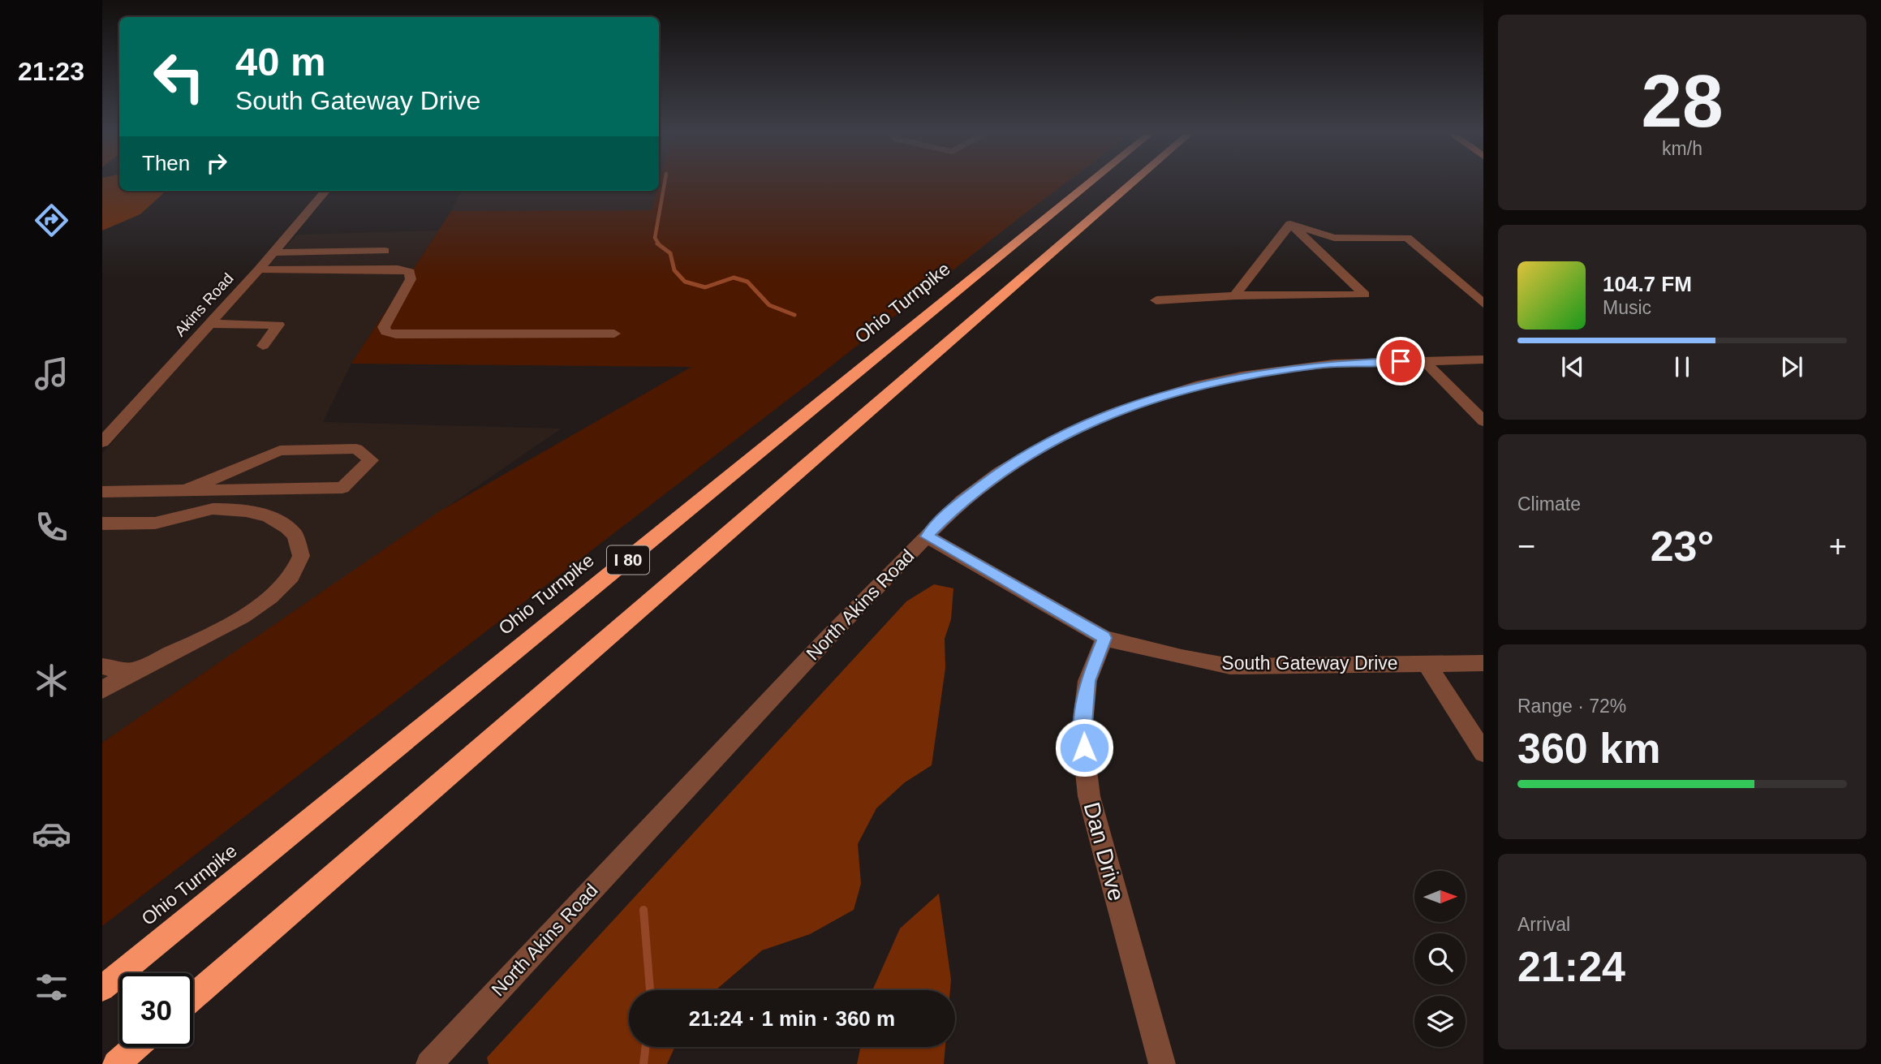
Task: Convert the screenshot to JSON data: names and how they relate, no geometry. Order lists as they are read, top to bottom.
{
  "streets": {
    "highway": ["Ohio Turnpike", "I 80"],
    "street": [
      "Akins Road",
      "North Akins Road",
      "South Gateway Drive",
      "Dan Drive"
    ]
  },
  "crossings": [
    ["North Akins Road", "South Gateway Drive"],
    ["South Gateway Drive", "Dan Drive"]
  ],
  "north": "right",
  "page": {
    "tabs": "21:23",
    "tile": [
      ["28", "km/h"],
      "Climate",
      ["Range · 72%", "360 km"],
      ["Arrival", "21:24"]
    ],
    "turn": ["40 m", "South Gateway Drive"],
    "then": "Then",
    "song": ["104.7 FM", "Music"],
    "heat": ["−", "23°", "+"],
    "limit": "30",
    "trip": "21:24 · 1 min · 360 m"
  }
}
